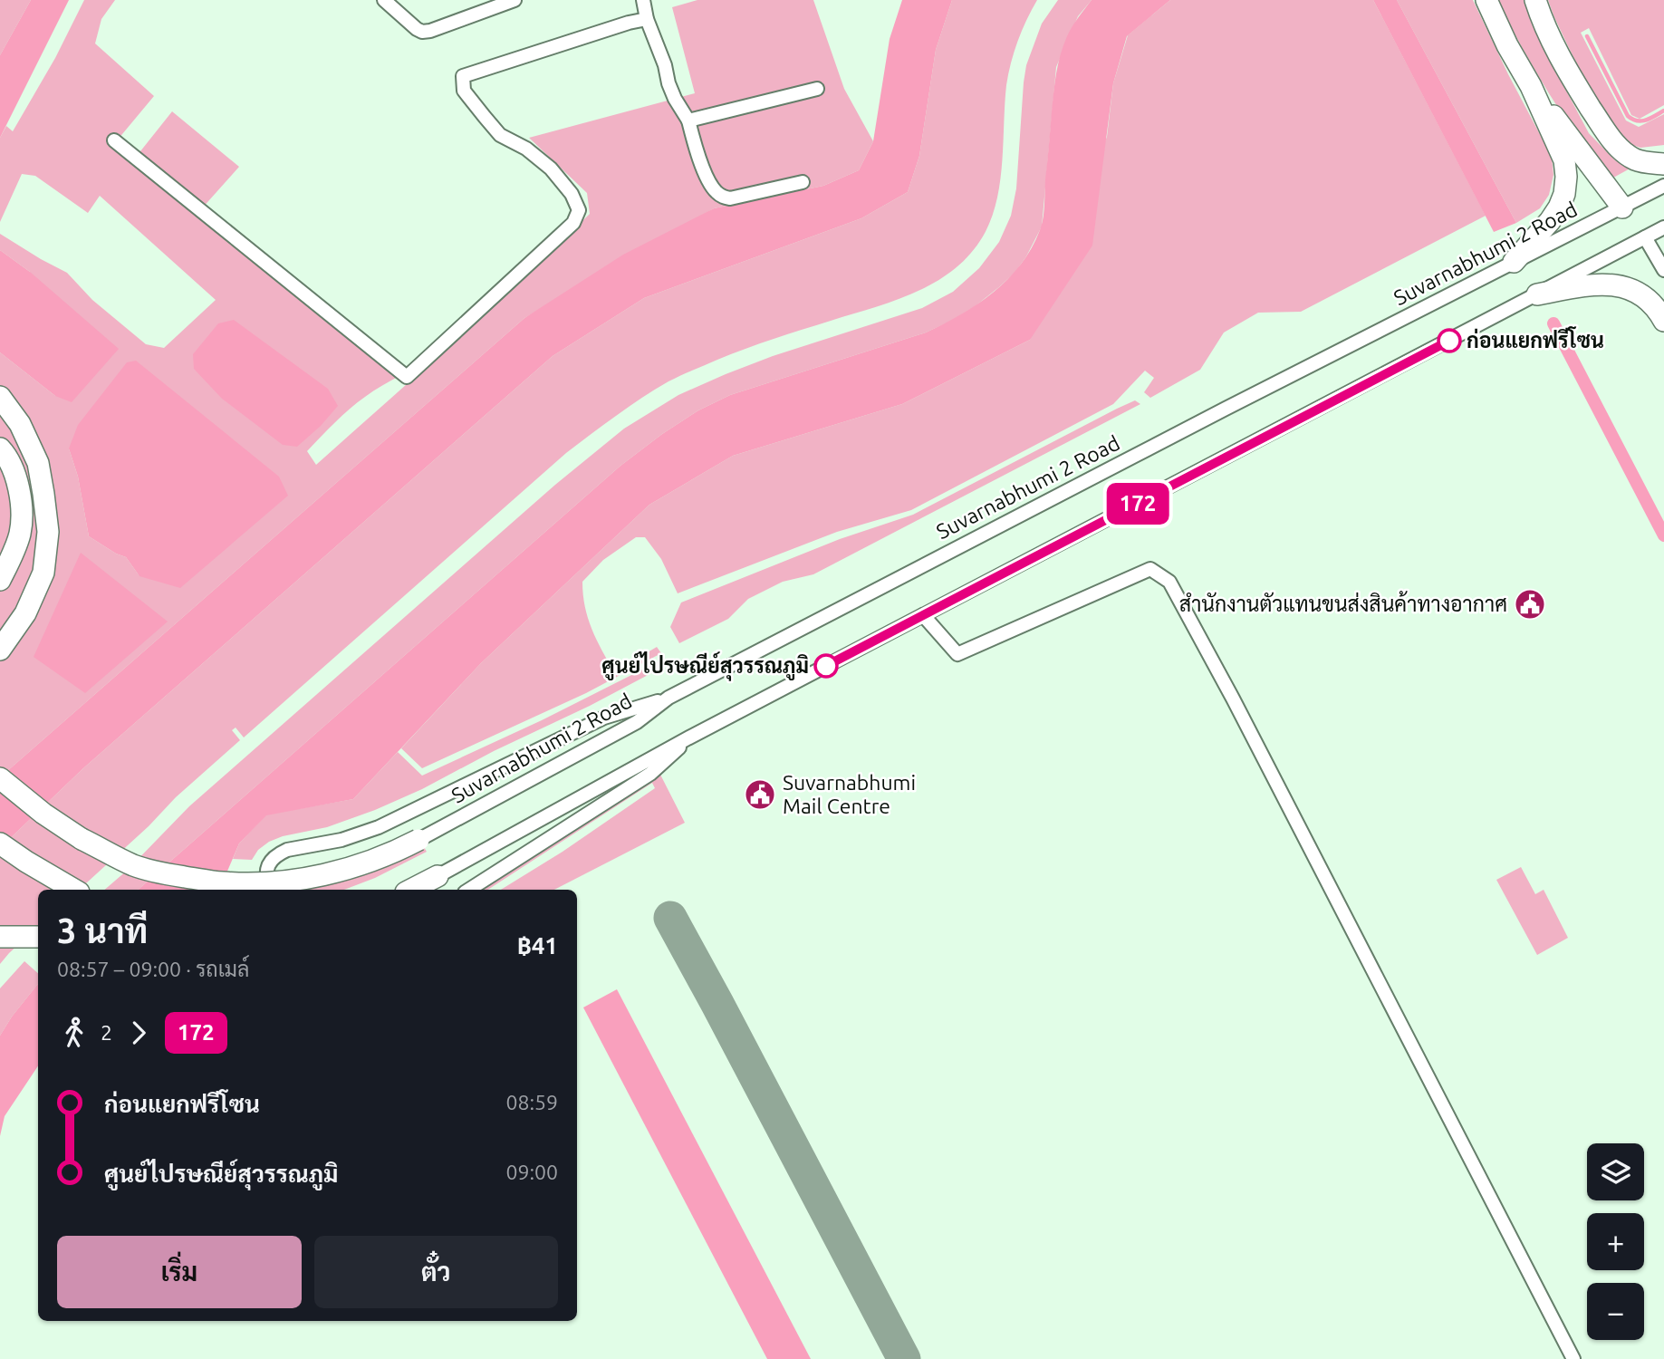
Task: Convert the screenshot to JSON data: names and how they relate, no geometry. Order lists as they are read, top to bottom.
{
  "streets": {
    "street": ["Suvarnabhumi 2 Road"]
  },
  "places": {
    "other": ["ก่อนแยกฟรีโซน", "ศูนย์ไปรษณีย์สุวรรณภูมิ"],
    "public building": ["สำนักงานตัวแทนขนส่งสินค้าทางอากาศ", "Suvarnabhumi Mail Centre"]
  },
  "lines": ["bus line 172"],
  "page": {
    "on_map": "172",
    "heading": ["3 นาที", "08:57 – 09:00 · รถเมล์", "฿41"],
    "legs": ["2", "172"],
    "list": [
      {
        "name": "ก่อนแยกฟรีโซน",
        "value": "08:59"
      },
      {
        "name": "ศูนย์ไปรษณีย์สุวรรณภูมิ",
        "value": "09:00"
      }
    ],
    "map_buttons": ["+", "−"],
    "buttons": ["เริ่ม", "ตั๋ว"]
  }
}
